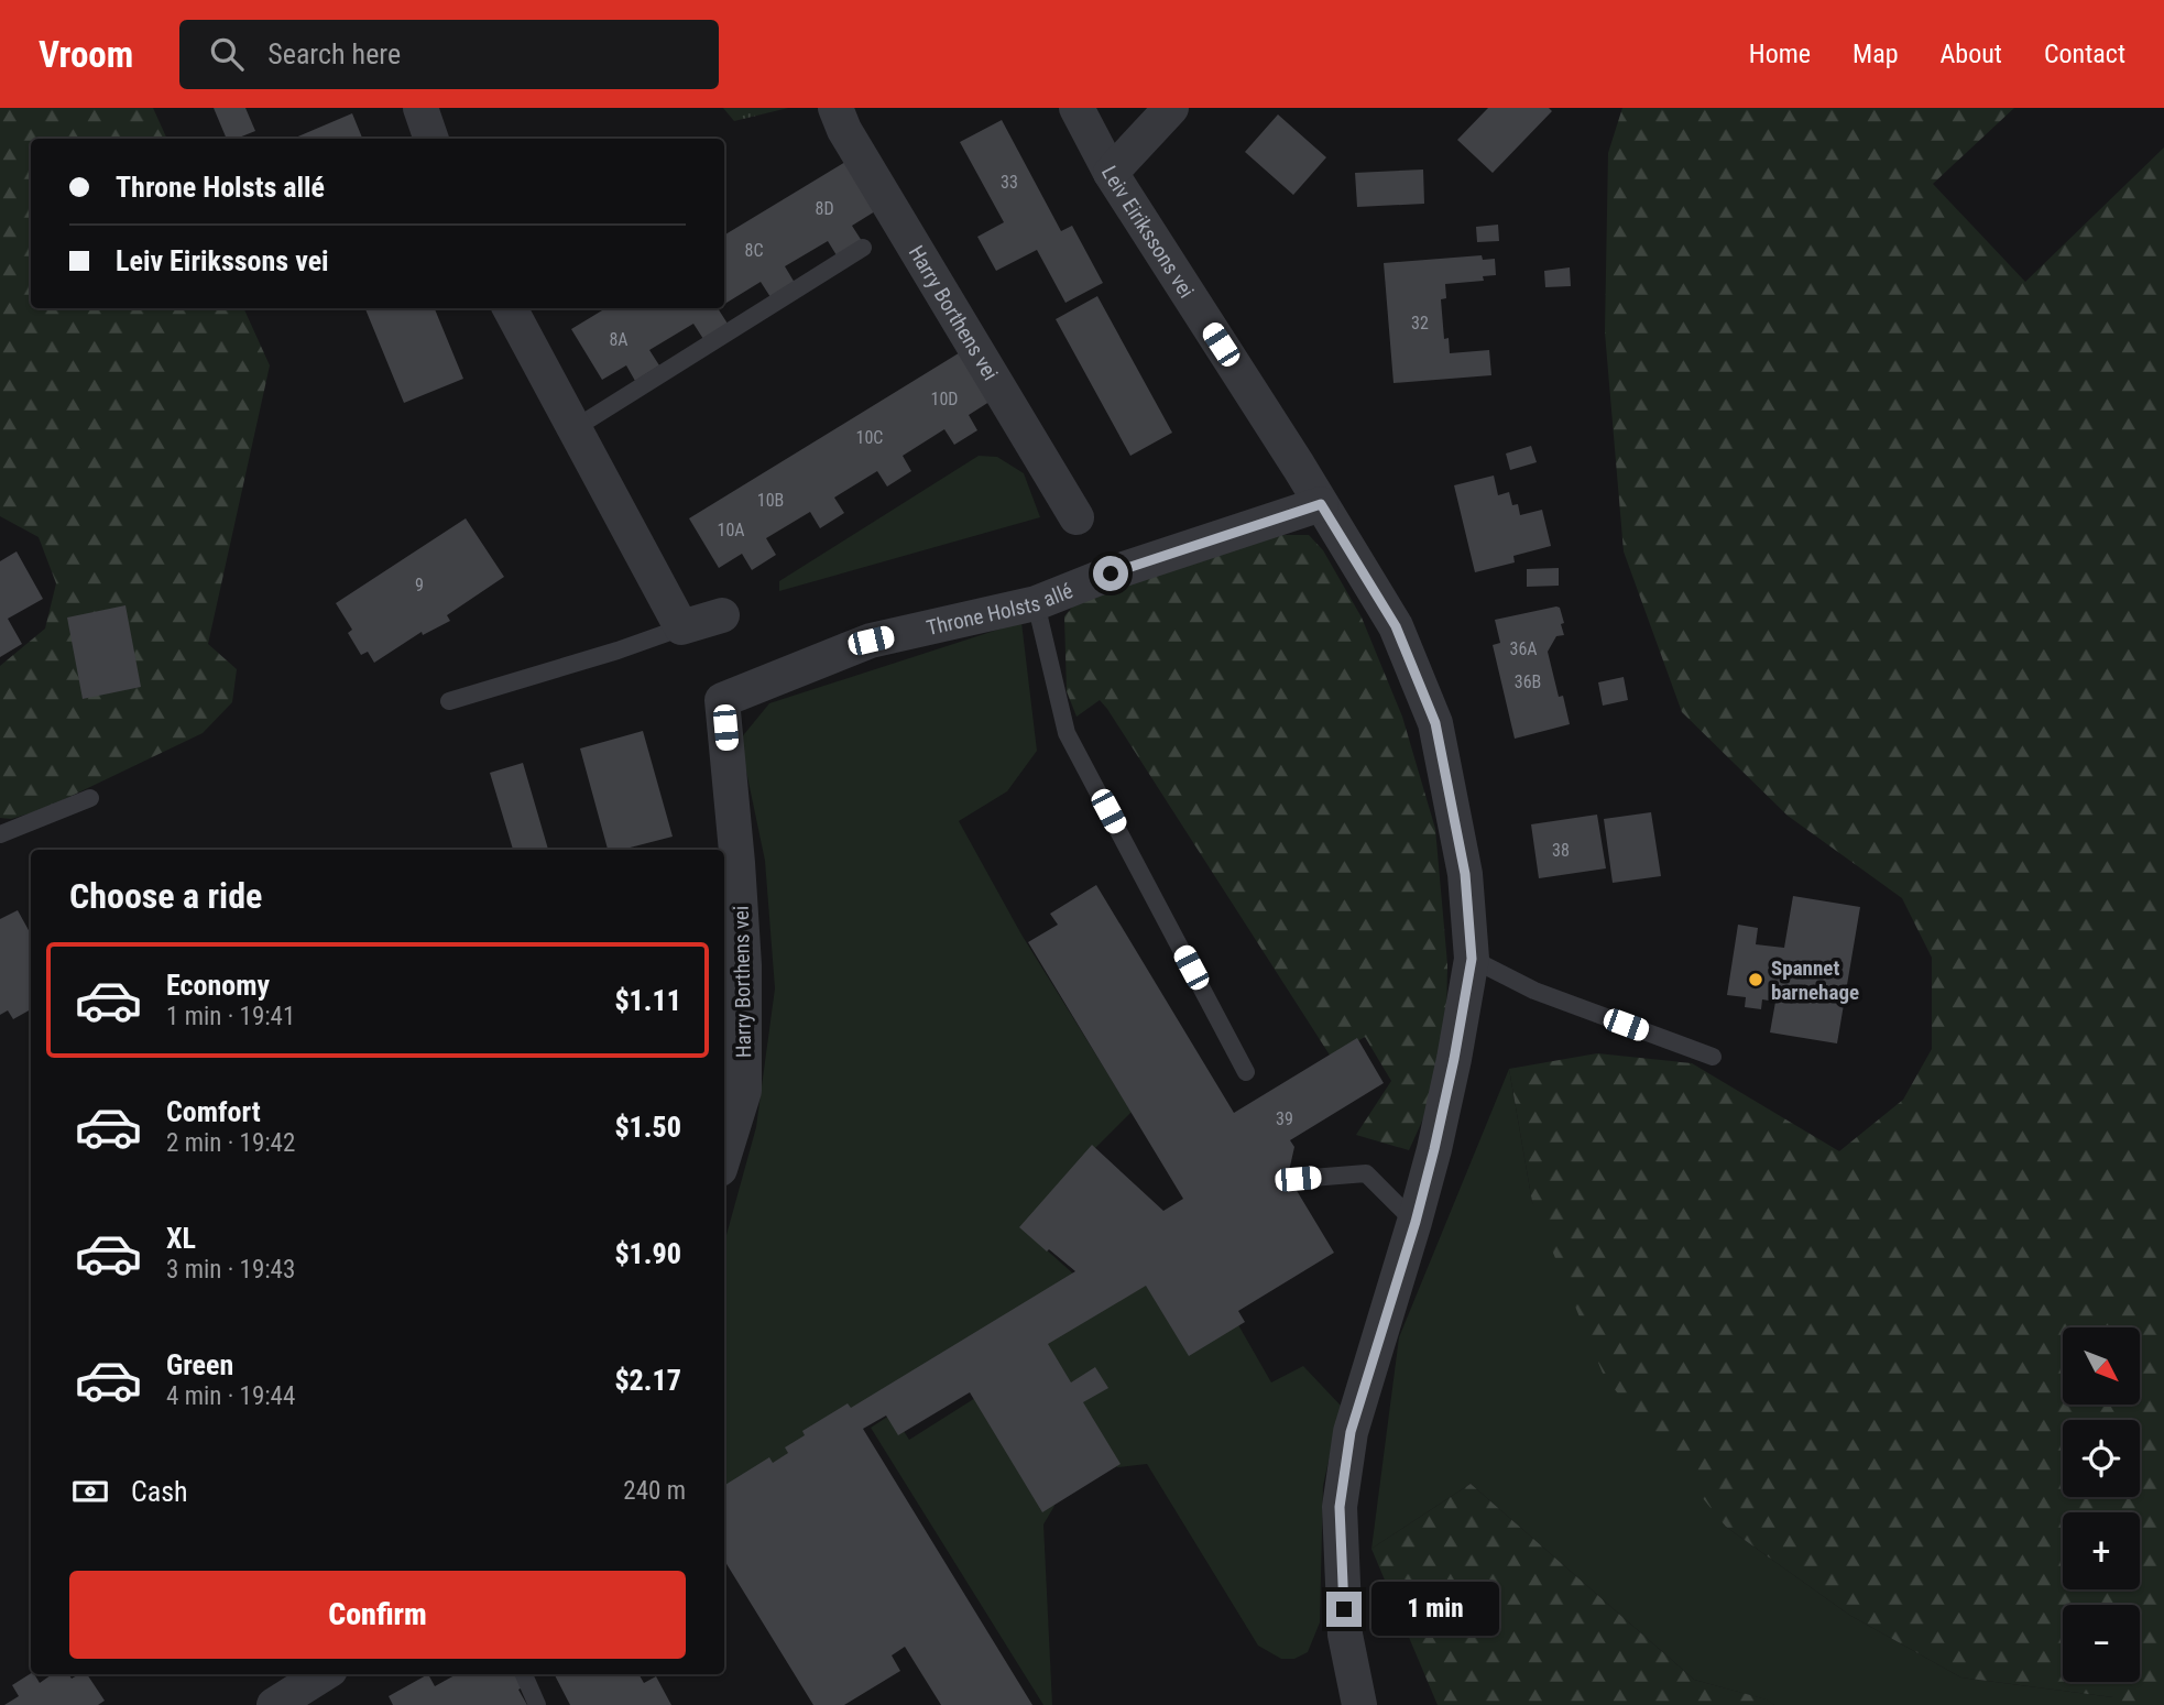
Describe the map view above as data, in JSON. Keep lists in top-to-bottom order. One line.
{"streets":{"street":["Leiv Eirikssons vei","Harry Borthens vei","Throne Holsts allé"]},"crossings":[["Leiv Eirikssons vei","Throne Holsts allé"],["Harry Borthens vei","Throne Holsts allé"]],"places":["Spannet barnehage"],"house_numbers":["33","8D","8C","32","8A","10D","10C","10B","10A","9","36A","36B","38","39"],"north":"bottom right","page":{"header":"Vroom","search":"Search here","nav":["Home","Map","About","Contact"],"banner":["Throne Holsts allé","Leiv Eirikssons vei"],"heading":"Choose a ride","list":[{"name":"Economy","note":"1 min · 19:41","value":"$1.11"},{"name":"Comfort","note":"2 min · 19:42","value":"$1.50"},{"name":"XL","note":"3 min · 19:43","value":"$1.90"},{"name":"Green","note":"4 min · 19:44","value":"$2.17"}],"map_buttons":["+","−"],"pay":["Cash","240 m"],"buttons":"Confirm","bubble":"1 min"}}
